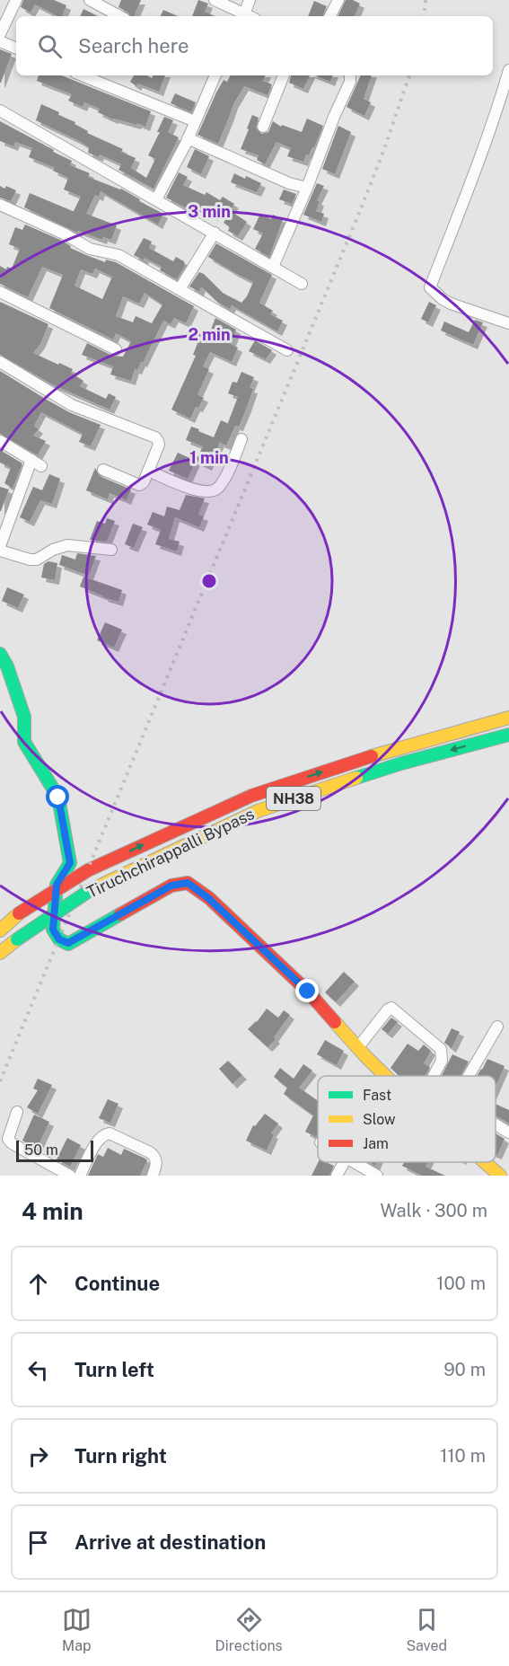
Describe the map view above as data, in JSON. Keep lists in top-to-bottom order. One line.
{"streets":{"main road":["NH38","Tiruchchirappalli Bypass"]},"legend":["Fast","Slow","Jam"],"scale_bar":"50 m","page":{"search":"Search here","scale":"50 m","heading":["4 min","Walk · 300 m"],"list":[["Continue","100 m"],["Turn left","90 m"],["Turn right","110 m"],"Arrive at destination"],"nav":["Map","Directions","Saved"]},"rings":["3 min","2 min","1 min"]}
